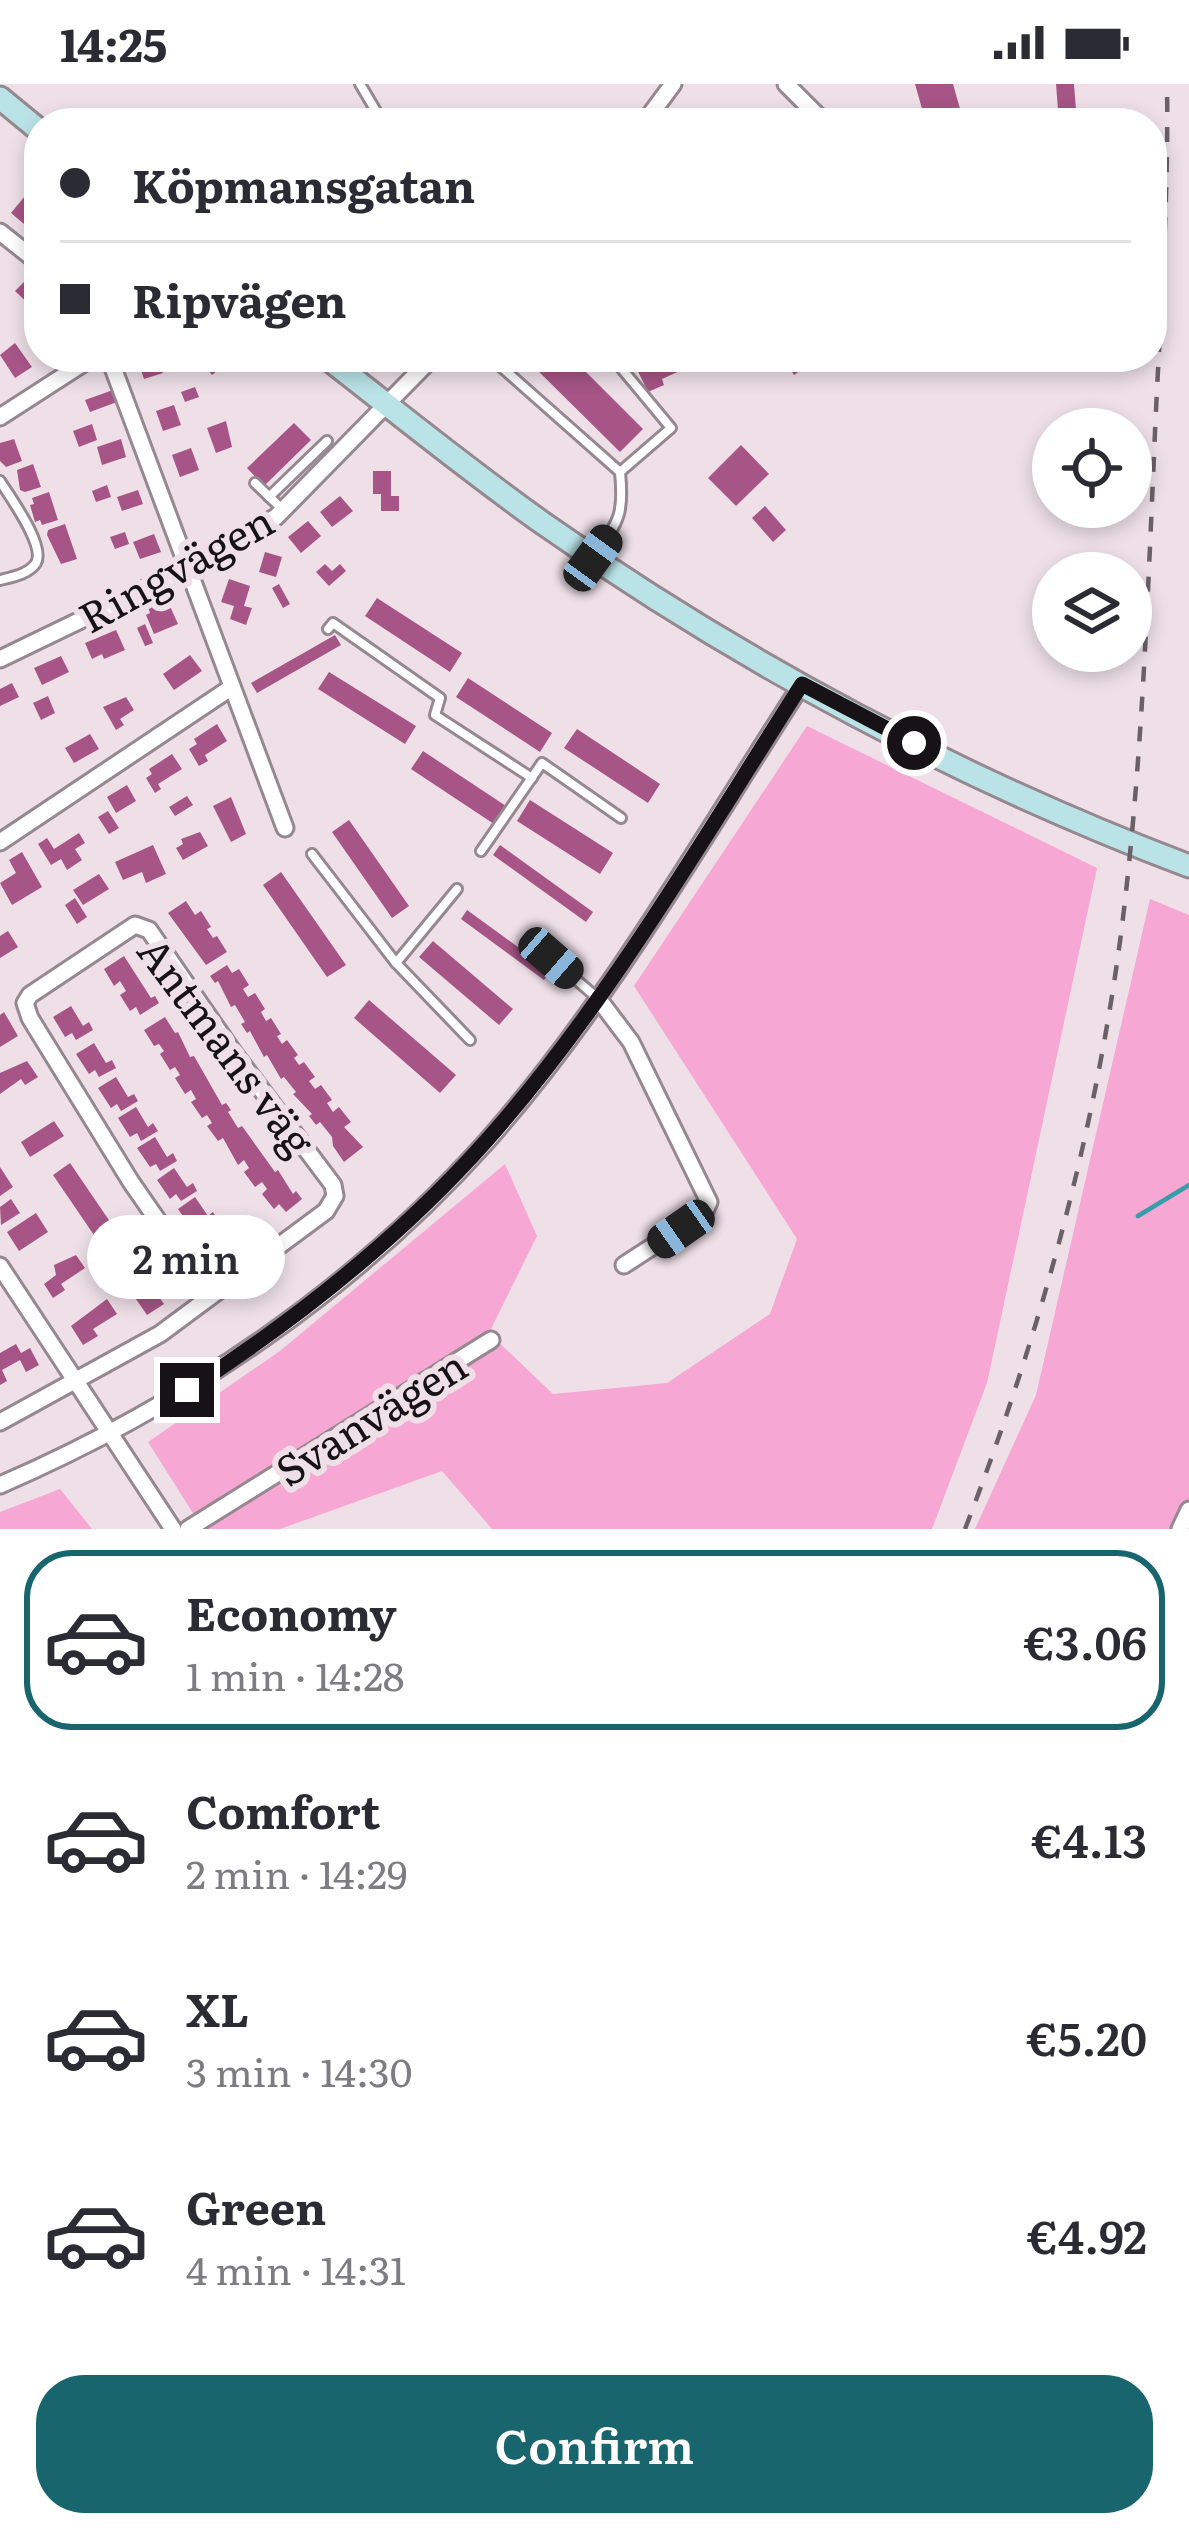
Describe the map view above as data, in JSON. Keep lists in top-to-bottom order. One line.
{"streets":{"street":["Ringvägen","Antmans väg","Svanvägen"]},"page":{"status":"14:25","banner":["Köpmansgatan","Ripvägen"],"bubble":"2 min","list":[{"name":"Economy","note":"1 min · 14:28","value":"€3.06"},{"name":"Comfort","note":"2 min · 14:29","value":"€4.13"},{"name":"XL","note":"3 min · 14:30","value":"€5.20"},{"name":"Green","note":"4 min · 14:31","value":"€4.92"}],"buttons":"Confirm"}}
